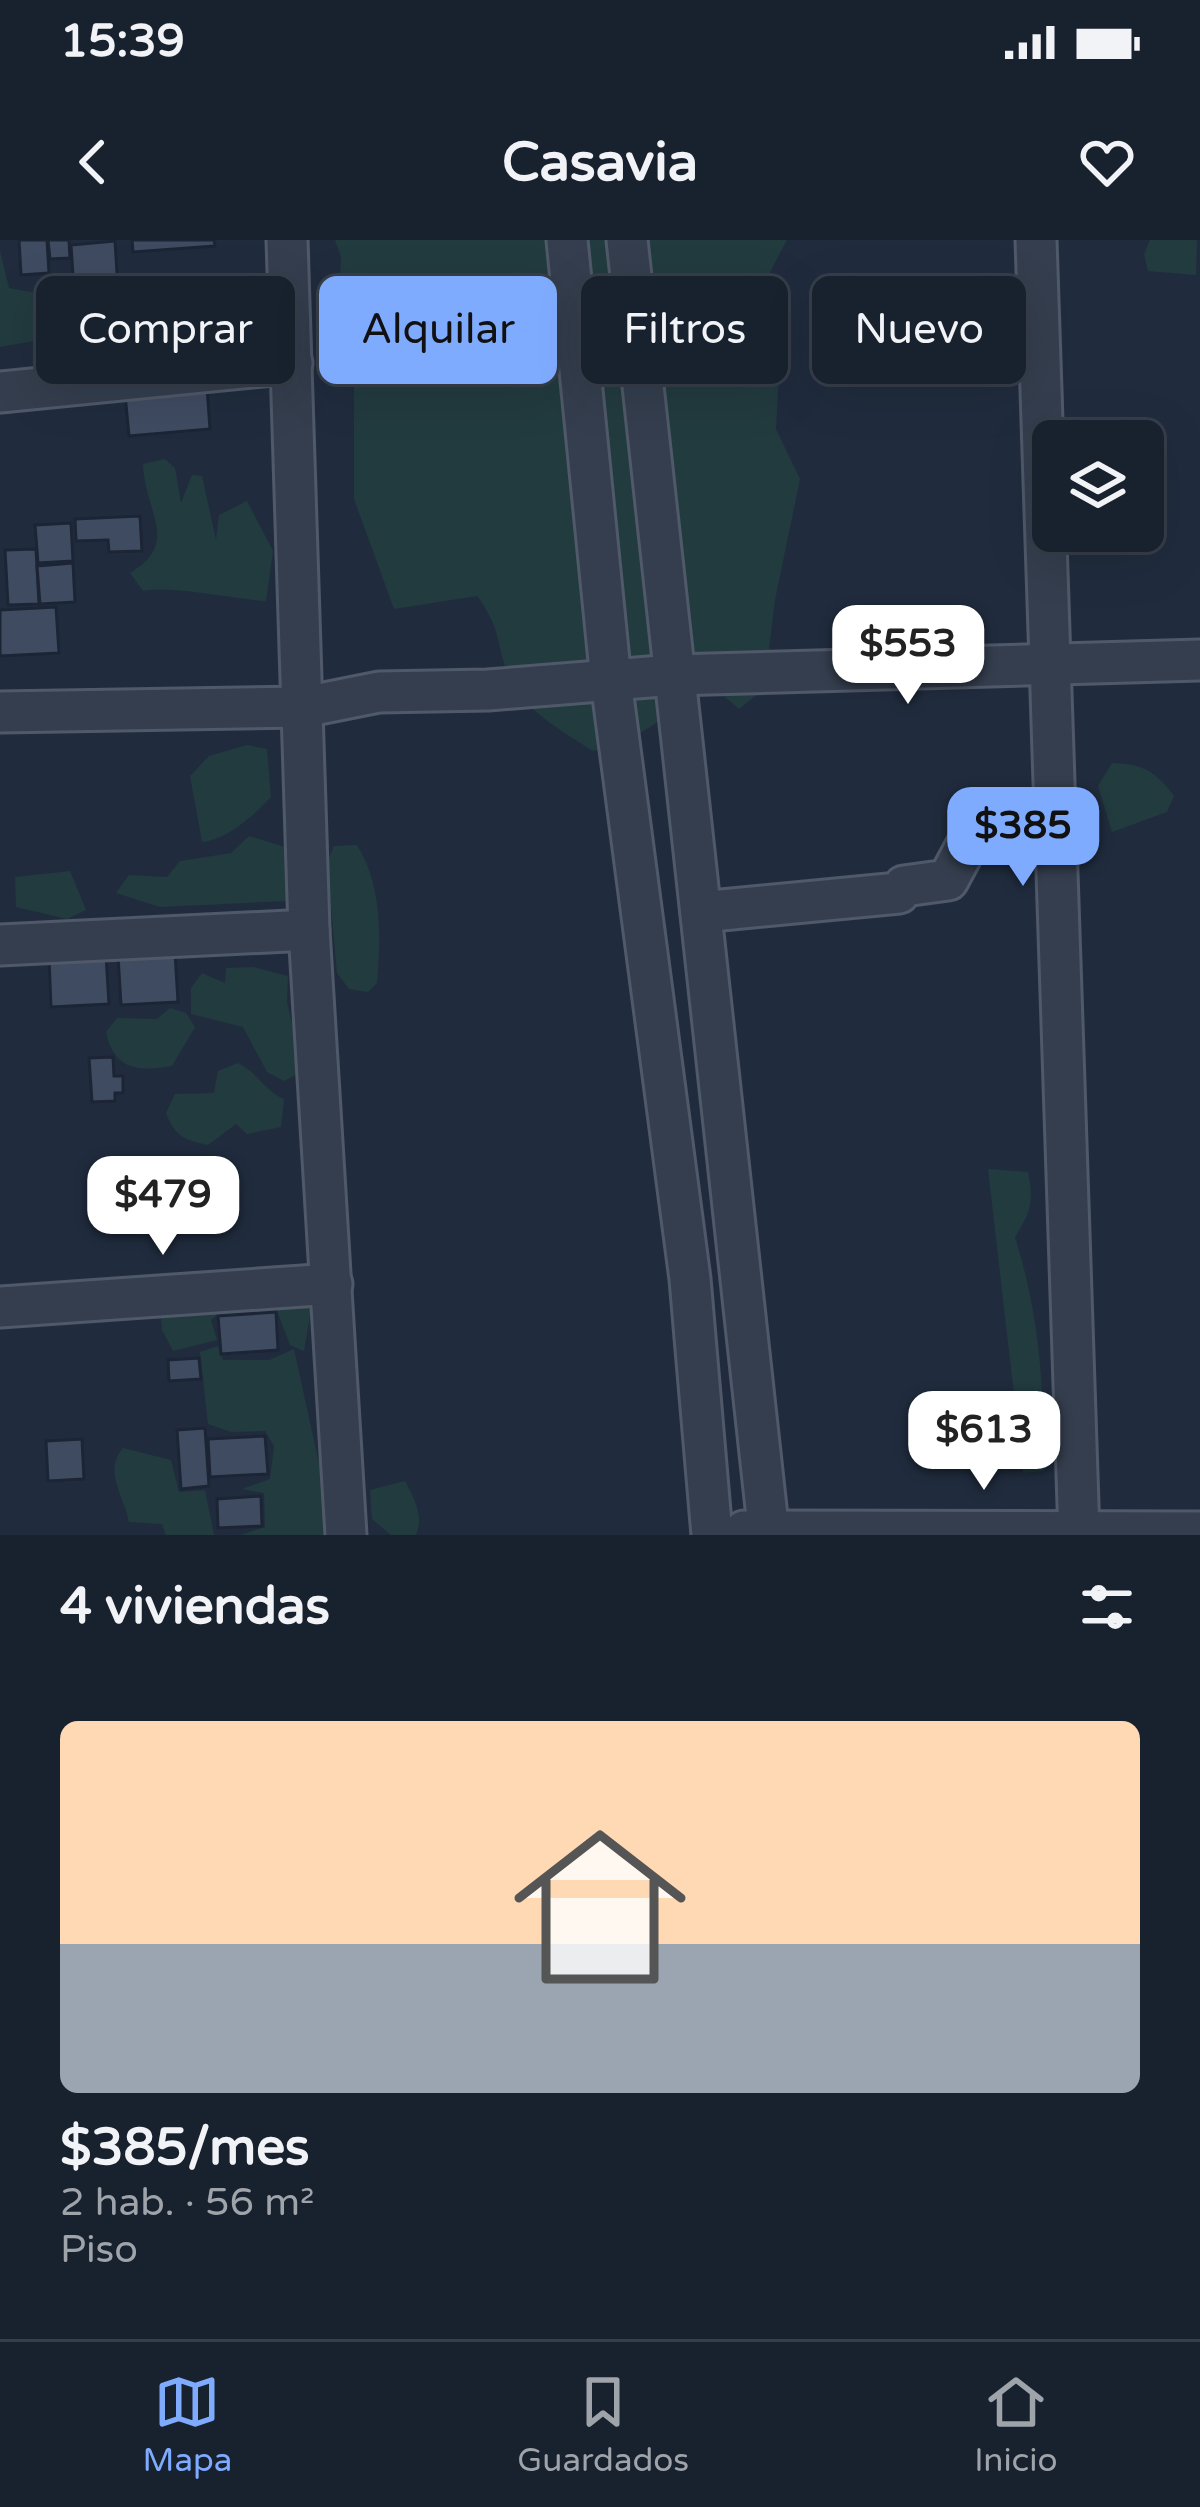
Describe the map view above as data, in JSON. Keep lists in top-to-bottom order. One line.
{"page":{"status":"15:39","header":"Casavia","chip":["Comprar","Alquilar","Filtros","Nuevo"],"price":["$553","$385","$479","$613"],"heading":"4 viviendas","list":[{"name":"$385/mes","note":"2 hab. · 56 m² · Piso"}],"tabs":["Mapa","Guardados","Inicio"]}}
